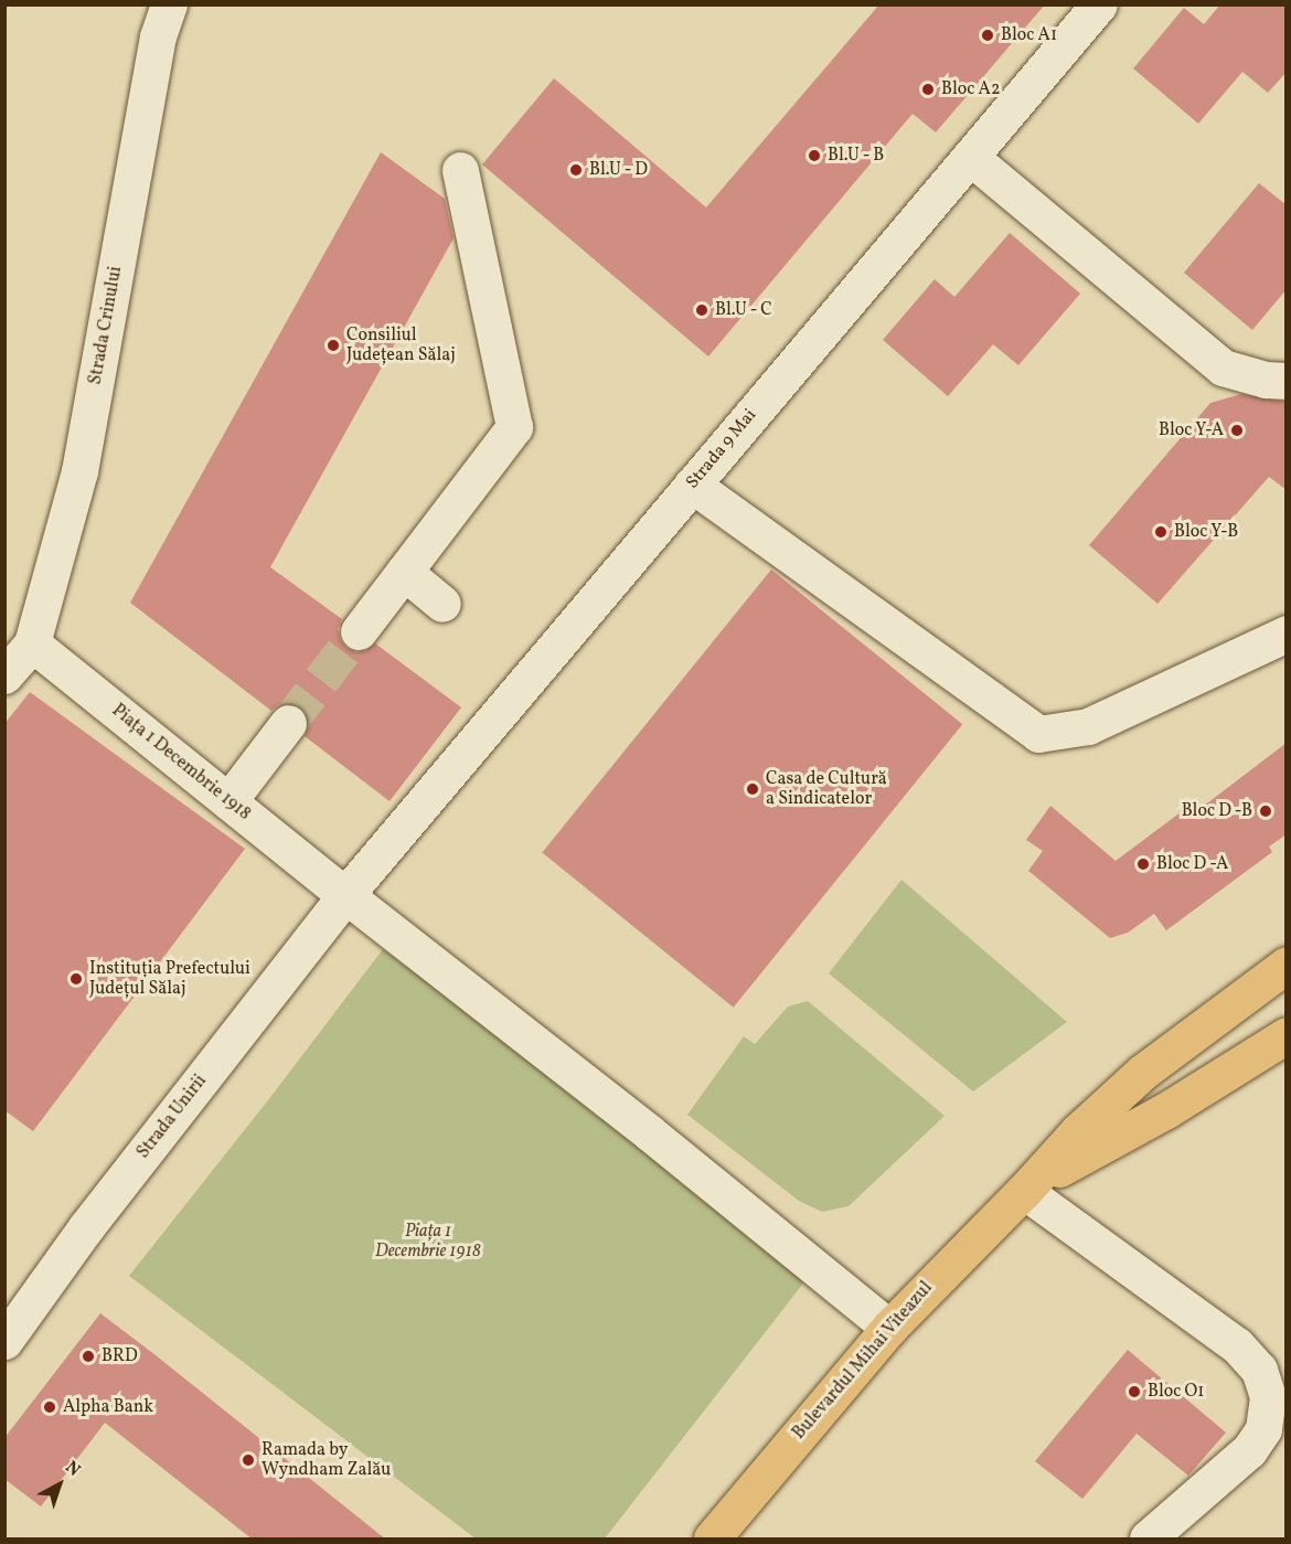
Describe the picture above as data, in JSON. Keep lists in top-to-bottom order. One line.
{"streets":{"main road":["Bulevardul Mihai Viteazul"],"street":["Strada Crinului","Strada 9 Mai","Piața 1 Decembrie 1918","Strada Unirii"]},"crossings":[["Strada Crinului","Piața 1 Decembrie 1918"],["Strada 9 Mai","Piața 1 Decembrie 1918"],["Strada 9 Mai","Strada Unirii"],["Piața 1 Decembrie 1918","Strada Unirii"],["Piața 1 Decembrie 1918","Bulevardul Mihai Viteazul"]],"parks":["Piața 1 Decembrie 1918"],"places":["Bloc A1","Bloc A2","Bl.U - B","Bl.U - D","Bl.U - C","Consiliul Județean Sălaj","Bloc Y-A","Bloc Y-B","Casa de Cultură a Sindicatelor","Bloc D -B","Bloc D -A","Instituția Prefectului Județul Sălaj","BRD","Bloc O1","Alpha Bank","Ramada by Wyndham Zalău"],"north":"top right"}
